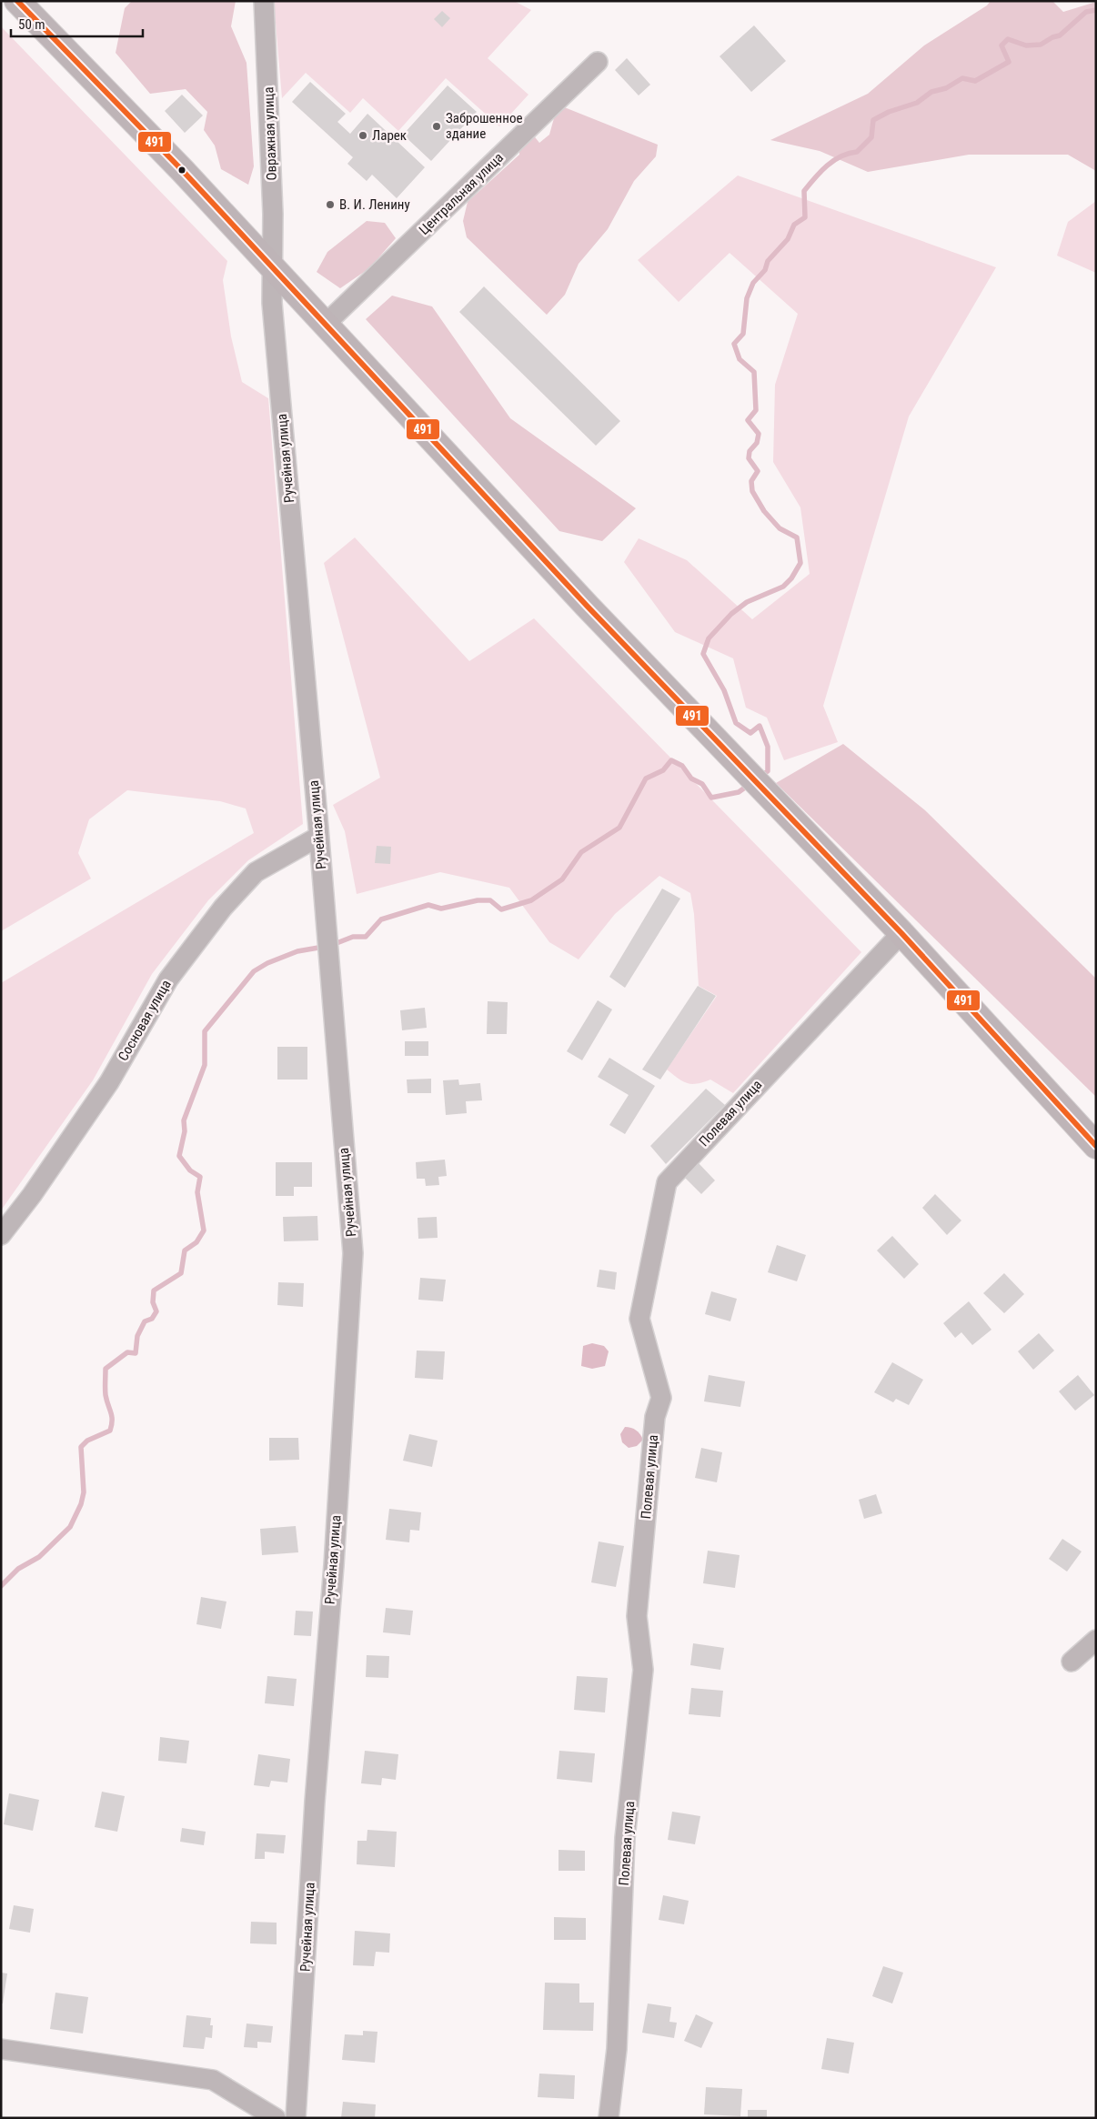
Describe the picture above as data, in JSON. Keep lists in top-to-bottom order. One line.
{"streets":{"street":["Овражная улица","Центральная улица","Ручейная улица","Сосновая улица","Полевая улица"]},"crossings":[["Овражная улица","Ручейная улица"],["Ручейная улица","Сосновая улица"]],"places":["Заброшенное здание","Ларек","В. И. Ленину"],"lines":["transit line 491"],"scale_bar":"50 m"}
